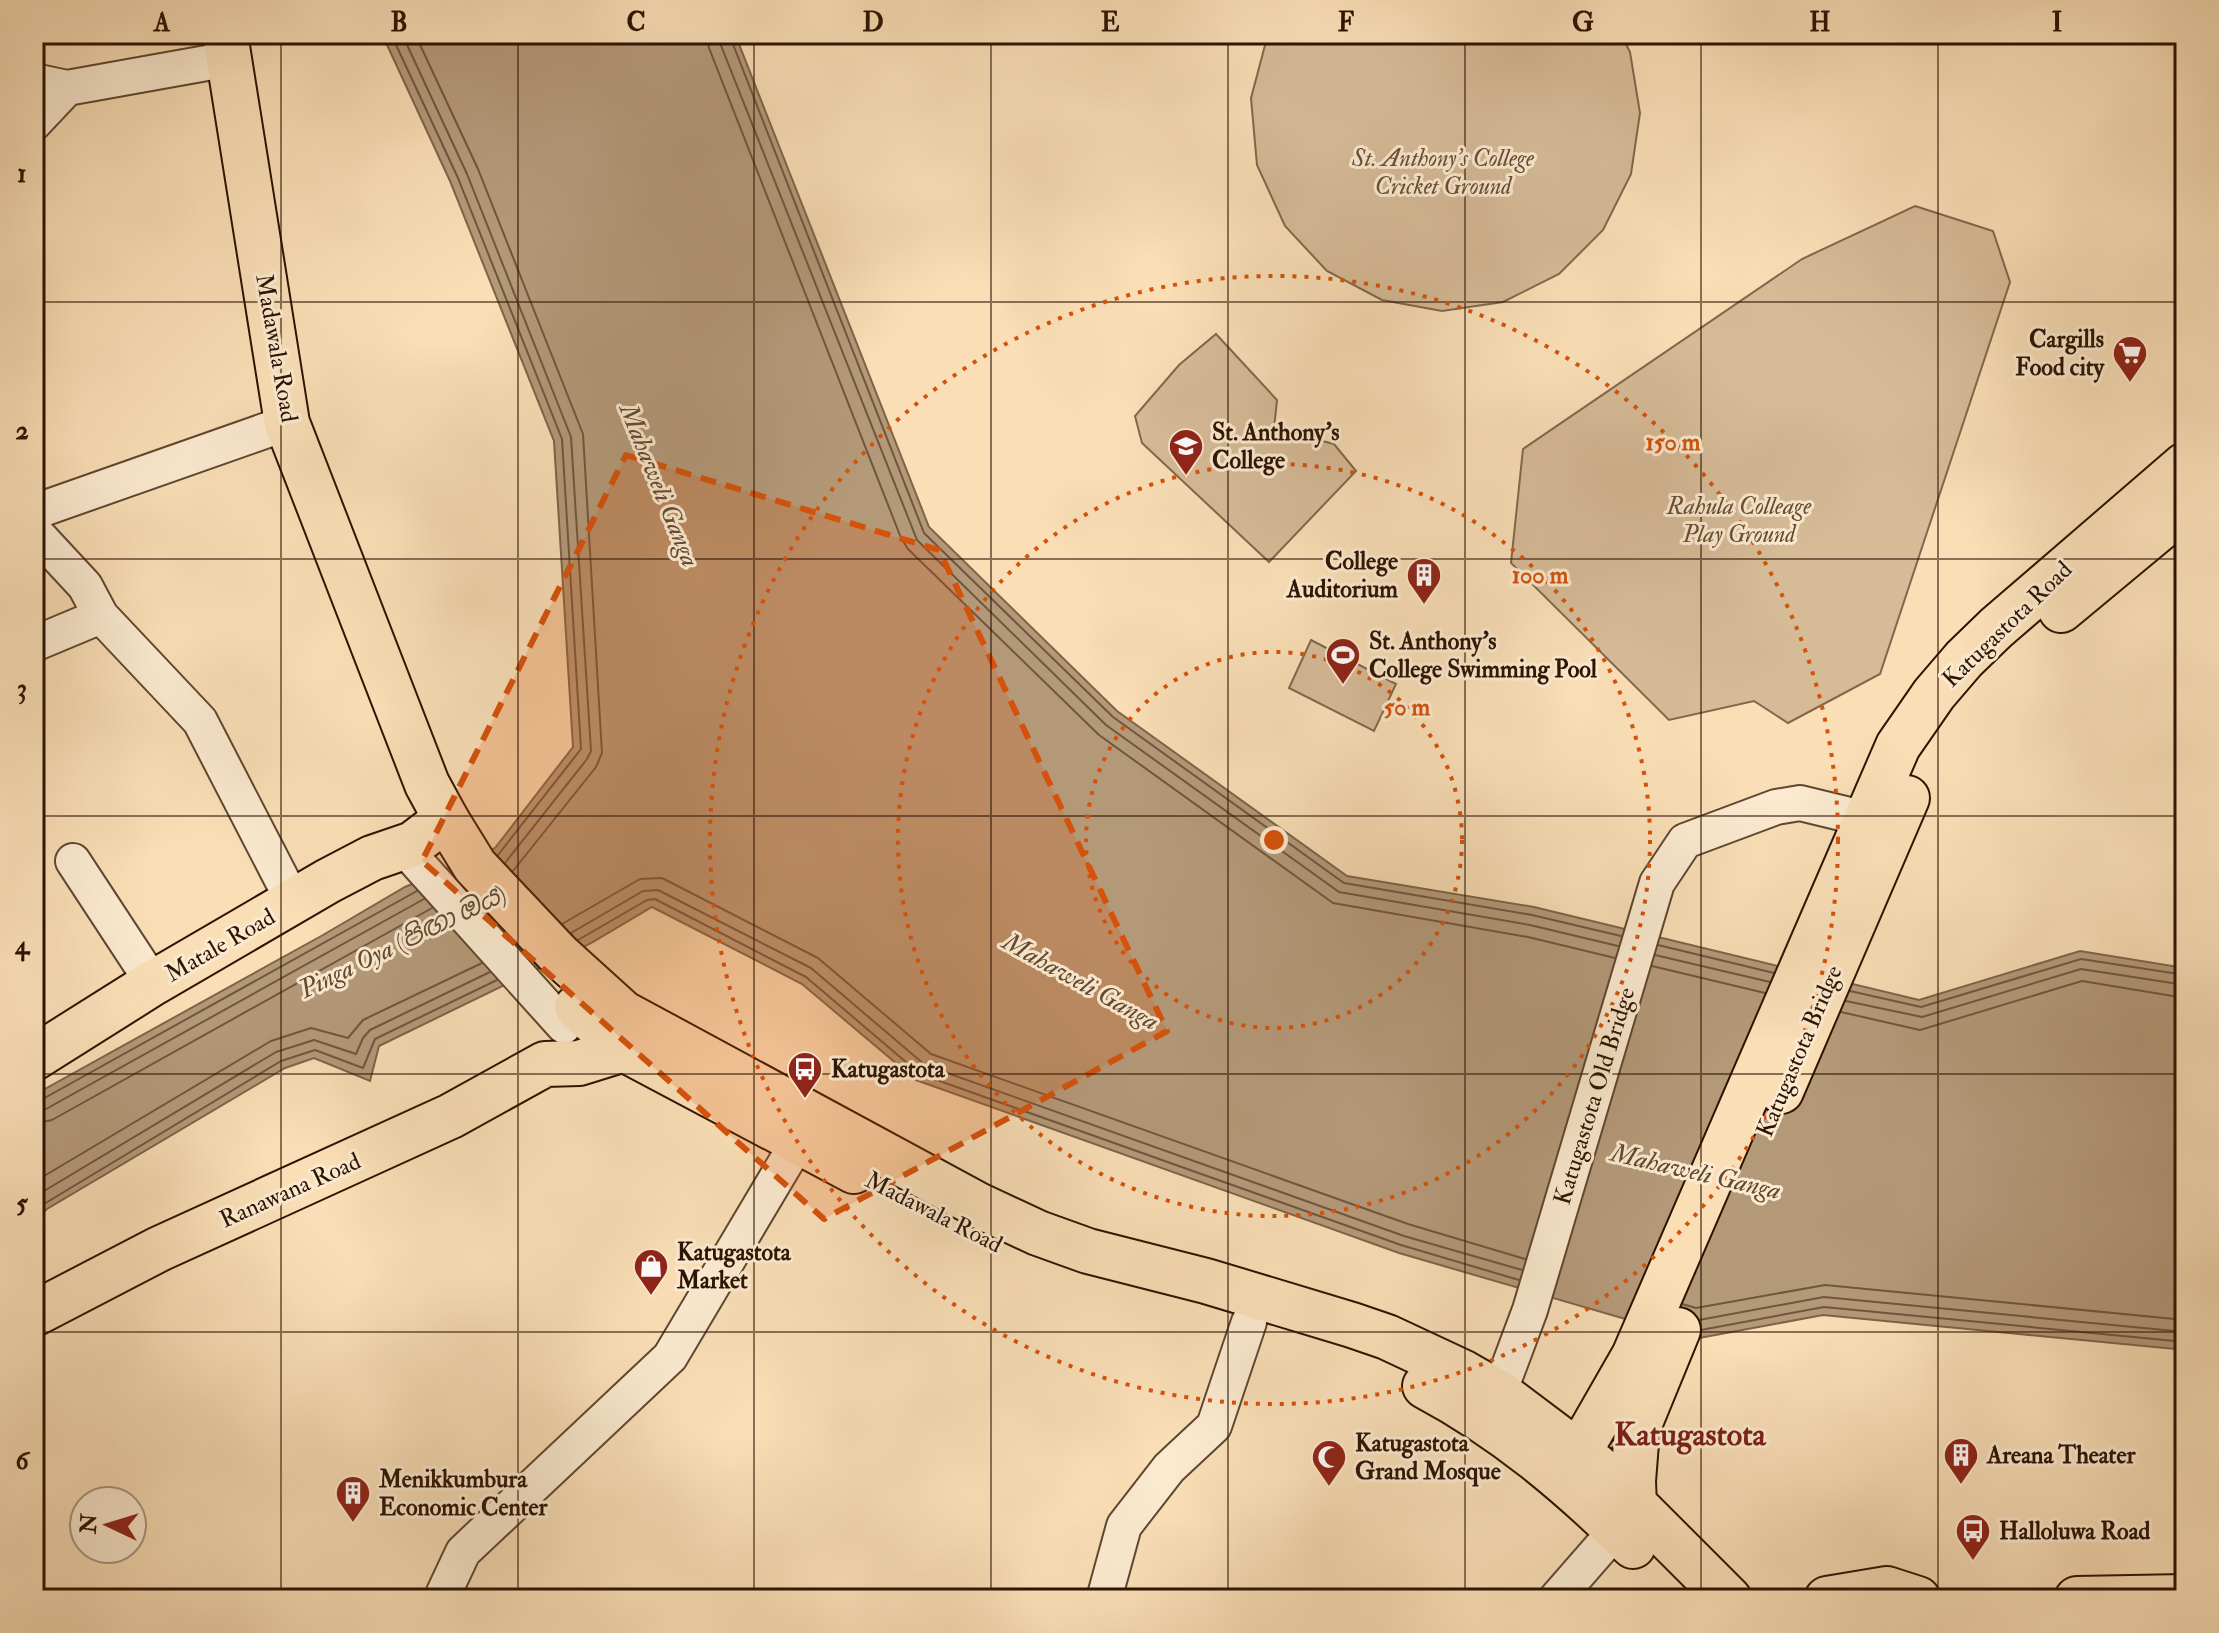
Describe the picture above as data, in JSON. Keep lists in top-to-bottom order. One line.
{"streets":{"main road":["Madawala Road","Katugastota Road","Matale Road","Katugastota Bridge","Ranawana Road"],"street":["Katugastota Old Bridge"]},"crossings":[["Madawala Road","Matale Road"],["Madawala Road","Katugastota Old Bridge"],["Katugastota Road","Katugastota Bridge"],["Katugastota Road","Katugastota Old Bridge"]],"districts":["Katugastota"],"water":["Mahaweli Ganga","Pinga Oya (පිඟා ඔය)"],"parks":["St. Anthony's College Cricket Ground","Rahula Colleage Play Ground"],"places":{"supermarket":["Cargills Food city"],"school or university":["St. Anthony's College"],"building":["College Auditorium","Areana Theater","Menikkumbura Economic Center"],"sports":["St. Anthony's College Swimming Pool"],"bus stop":["Katugastota","Halloluwa Road"],"shop":["Katugastota Market"],"mosque":["Katugastota Grand Mosque"]},"north":"left","grid":{"columns":["A","B","C","D","E","F","G","H","I"],"rows":["1","2","3","4","5","6"]},"rings":["150 m","100 m","50 m"]}
